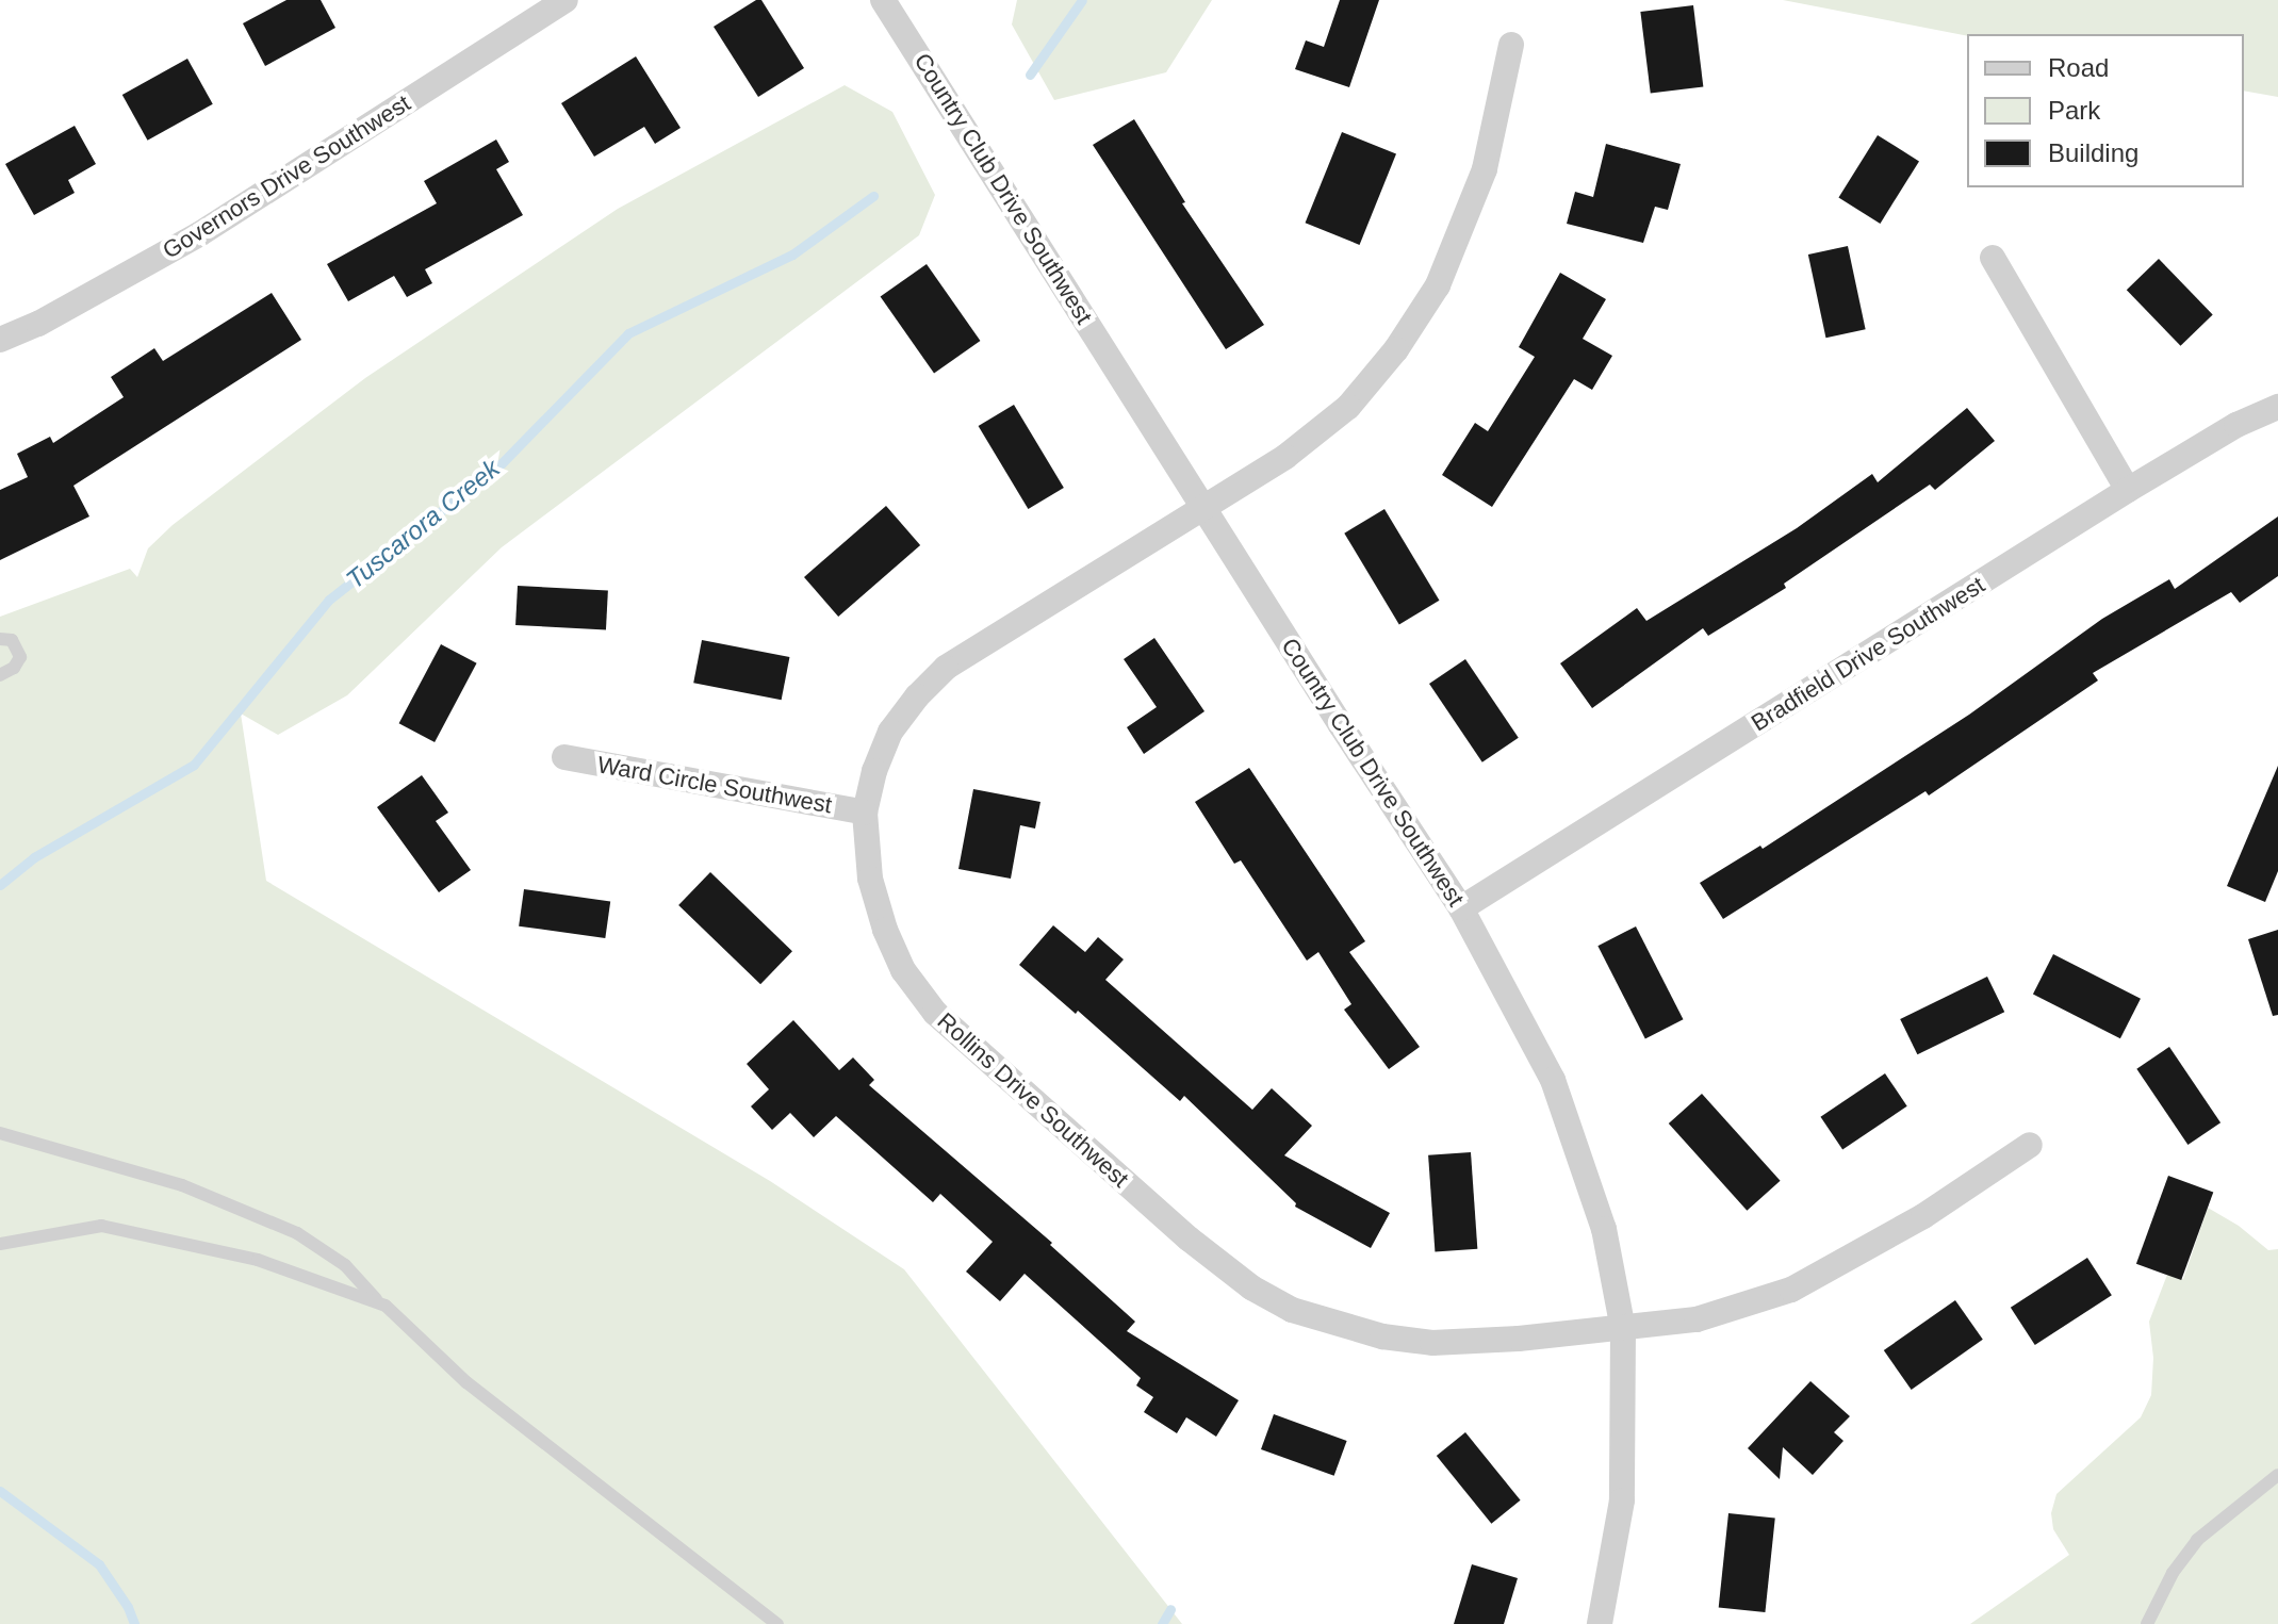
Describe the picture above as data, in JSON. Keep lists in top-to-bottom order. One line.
{"streets":{"street":["Governors Drive Southwest","Country Club Drive Southwest","Bradfield Drive Southwest","Ward Circle Southwest","Rollins Drive Southwest"]},"crossings":[["Country Club Drive Southwest","Bradfield Drive Southwest"],["Country Club Drive Southwest","Rollins Drive Southwest"],["Ward Circle Southwest","Rollins Drive Southwest"]],"water":["Tuscarora Creek"],"legend":["Road","Park","Building"]}
